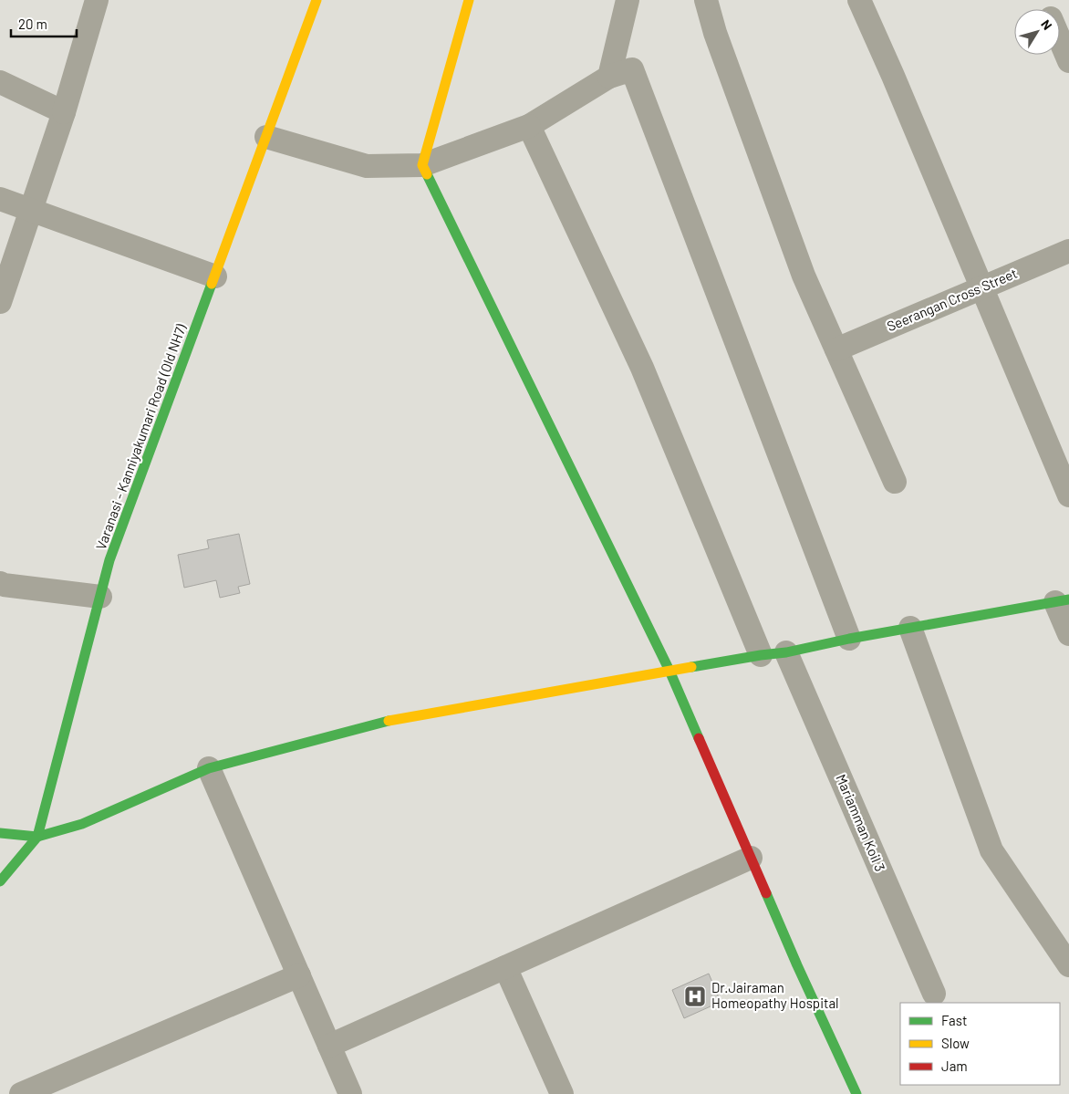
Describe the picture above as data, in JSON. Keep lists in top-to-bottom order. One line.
{"streets":{"main road":["Varanasi - Kanniyakumari Road (Old NH7)"],"street":["Seerangan Cross Street","Mariamman Koil 3"]},"places":{"hospital":["Dr.Jairaman Homeopathy Hospital"]},"legend":["Fast","Slow","Jam"],"scale_bar":"20 m","north":"top right"}
